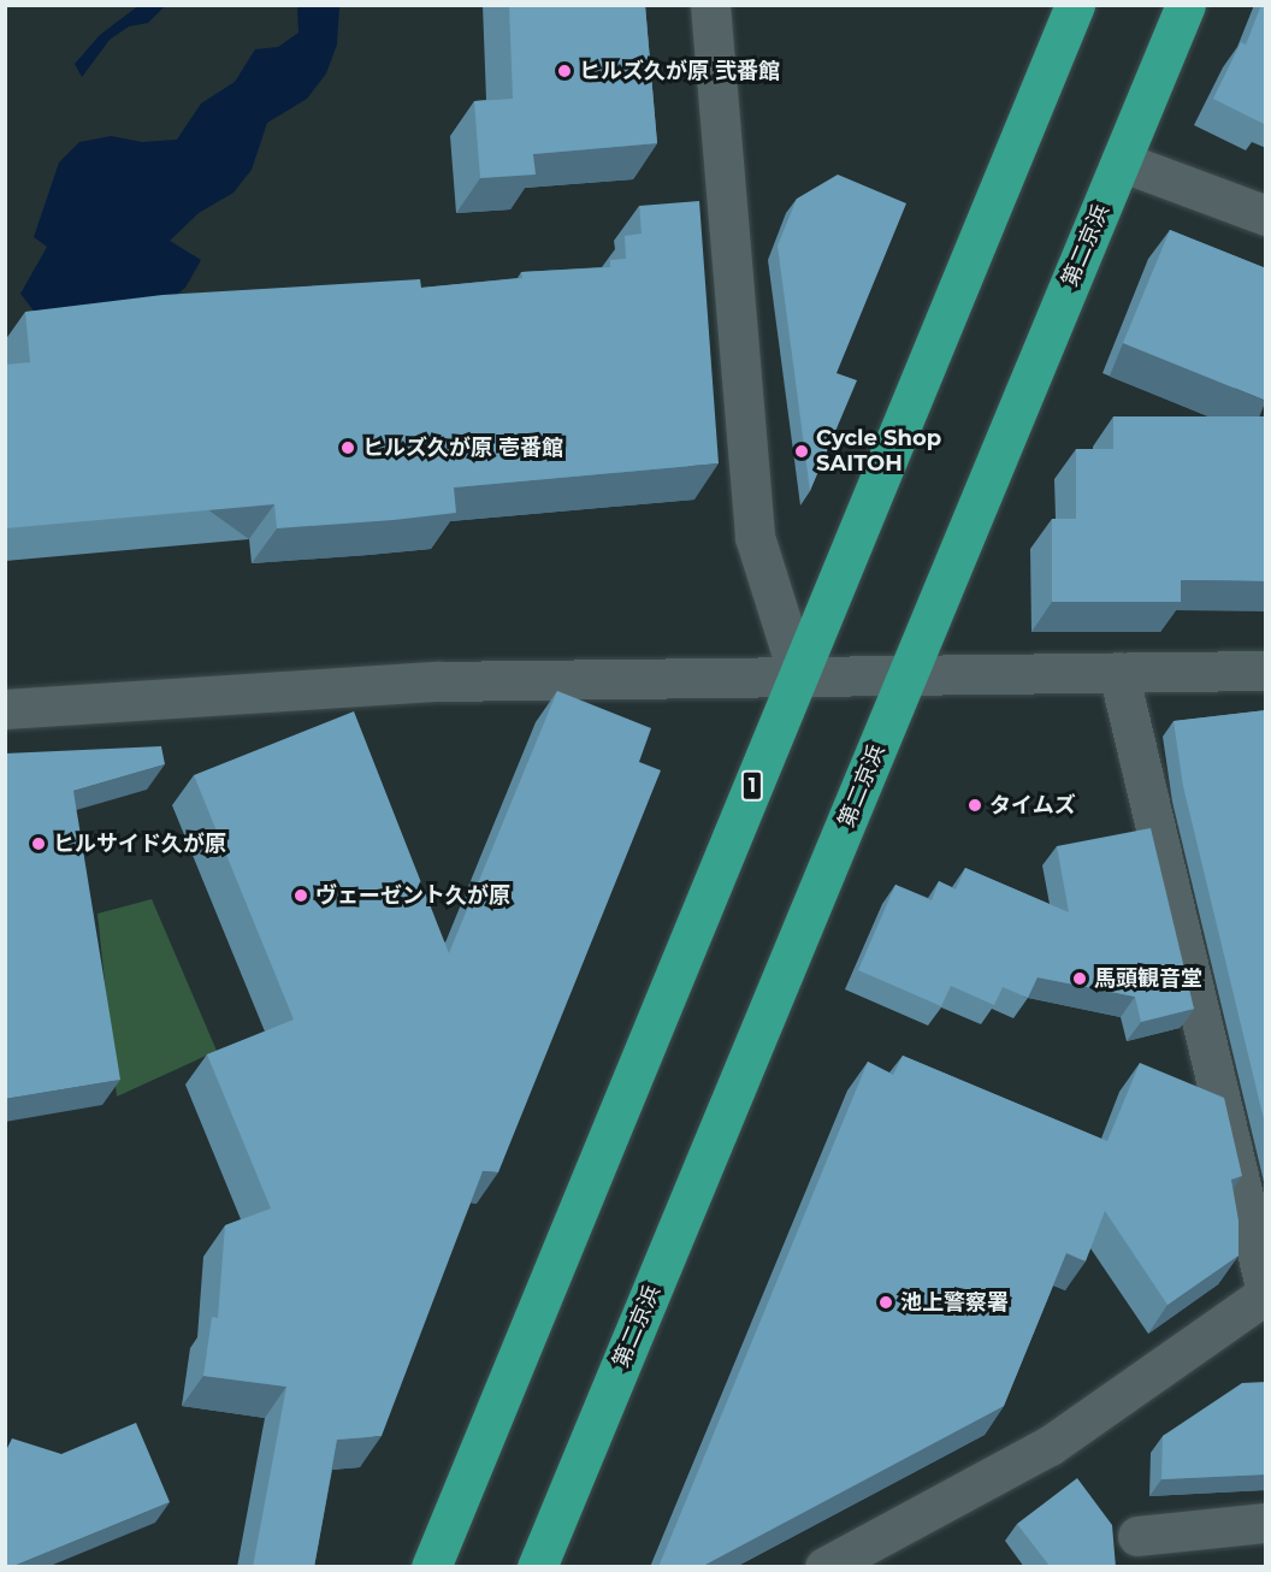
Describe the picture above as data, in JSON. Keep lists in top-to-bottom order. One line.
{"streets":{"highway":["第二京浜","1"]},"places":["ヒルズ久が原 弐番館","ヒルズ久が原 壱番館","Cycle Shop SAITOH","タイムズ","ヒルサイド久が原","ヴェーゼント久が原","馬頭観音堂","池上警察署"]}
